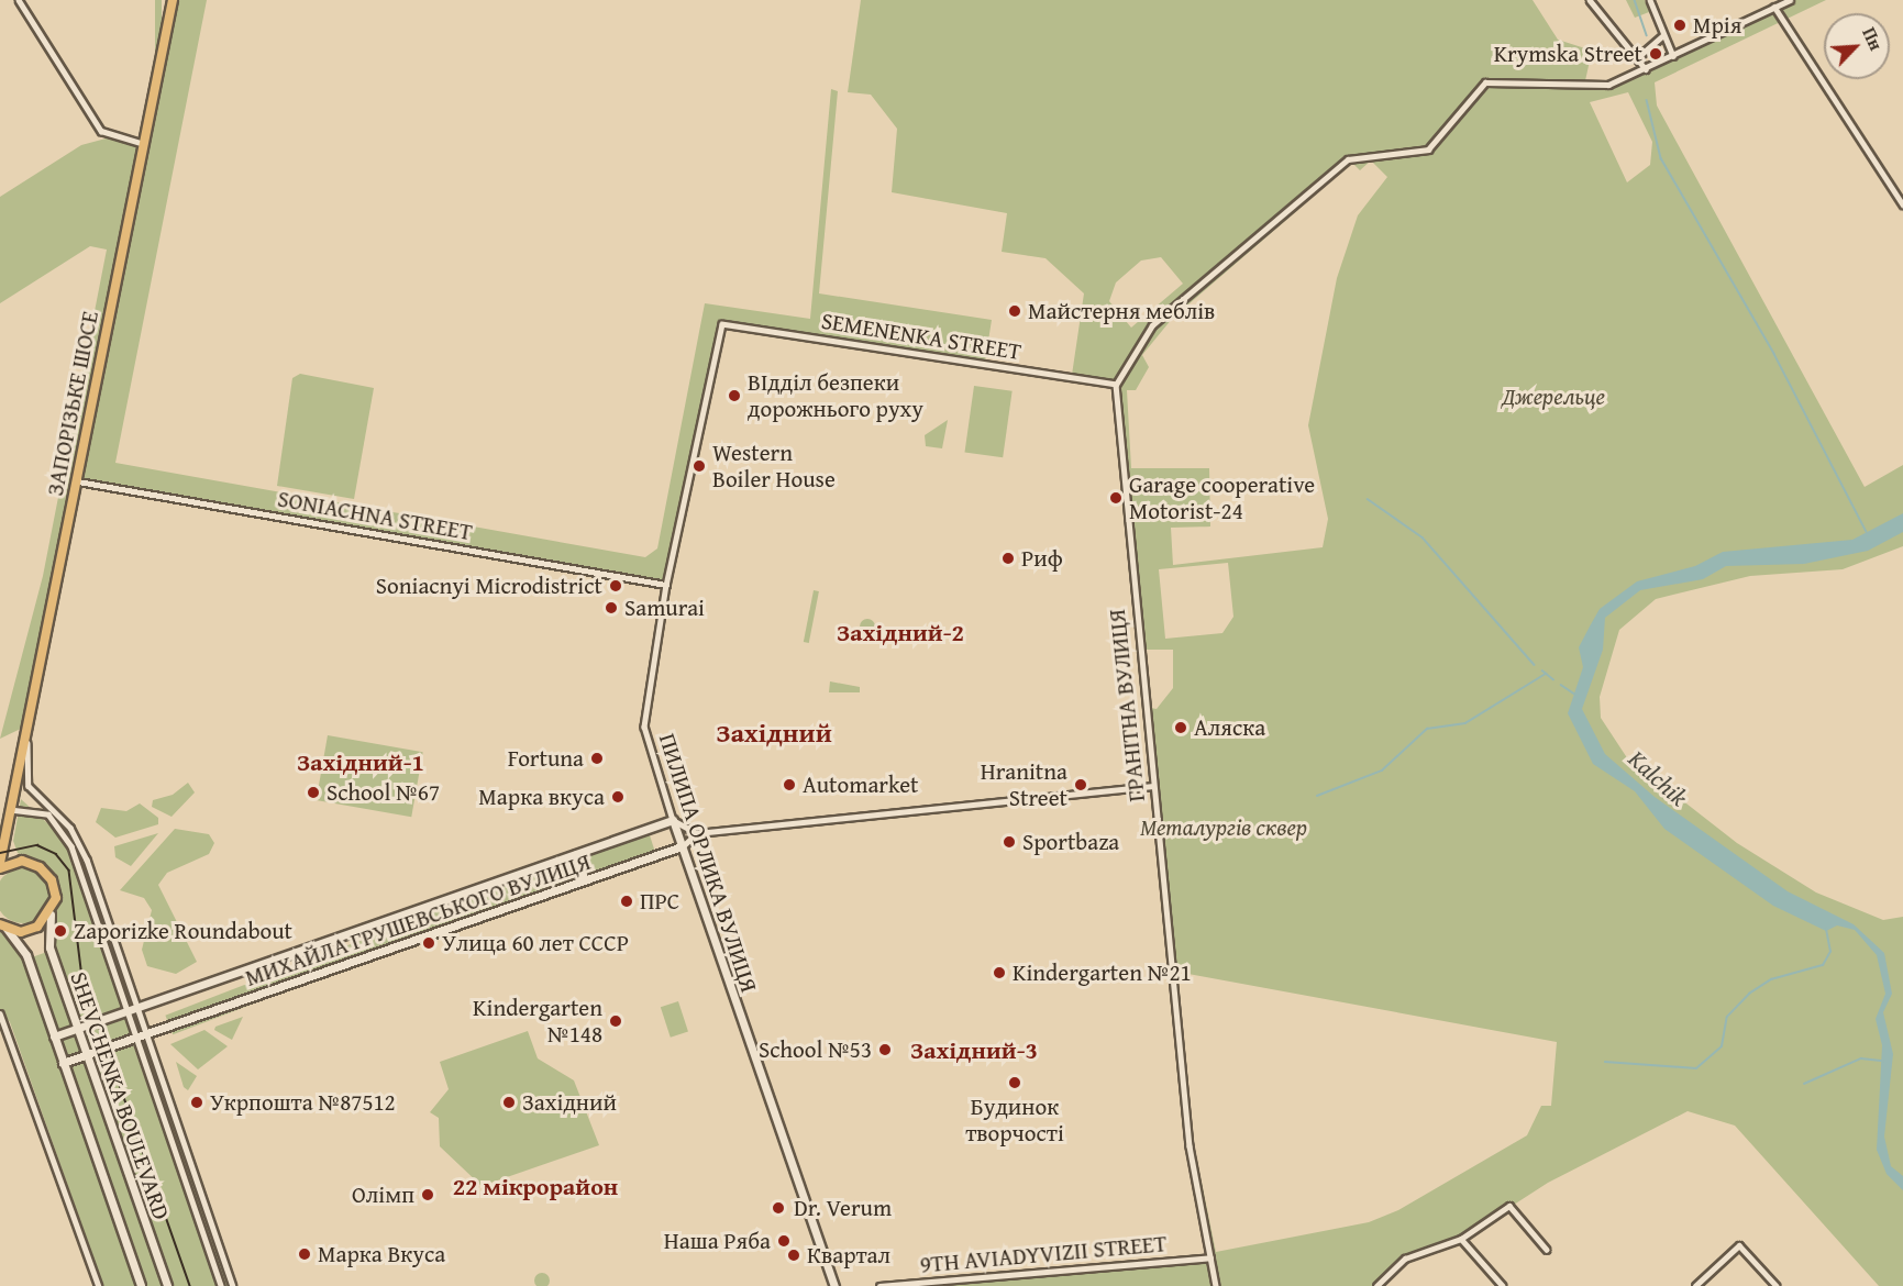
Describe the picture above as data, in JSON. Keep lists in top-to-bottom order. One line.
{"streets":{"main road":["ЗАПОРІЗЬКЕ ШОСЕ"],"street":["SEMENENKA STREET","SONIACHNA STREET","ГРАНІТНА ВУЛИЦЯ","ПИЛИПА ОРЛИКА ВУЛИЦЯ","МИХАЙЛА ГРУШЕВСЬКОГО ВУЛИЦЯ","SHEVCHENKA BOULEVARD","9TH AVIADYVIZII STREET"]},"crossings":[["SEMENENKA STREET","ГРАНІТНА ВУЛИЦЯ"],["SEMENENKA STREET","ПИЛИПА ОРЛИКА ВУЛИЦЯ"],["ЗАПОРІЗЬКЕ ШОСЕ","SONIACHNA STREET"],["ЗАПОРІЗЬКЕ ШОСЕ","SHEVCHENKA BOULEVARD"],["SONIACHNA STREET","ПИЛИПА ОРЛИКА ВУЛИЦЯ"],["ГРАНІТНА ВУЛИЦЯ","9TH AVIADYVIZII STREET"],["ПИЛИПА ОРЛИКА ВУЛИЦЯ","МИХАЙЛА ГРУШЕВСЬКОГО ВУЛИЦЯ"],["МИХАЙЛА ГРУШЕВСЬКОГО ВУЛИЦЯ","SHEVCHENKA BOULEVARD"]],"districts":["Західний-2","Західний","Західний-1","Західний-3","22 мікрорайон"],"water":["Kalchik"],"parks":["Джерельце","Металургів сквер"],"places":["Мрія","Krymska Street","Майстерня меблів","ВІдділ безпеки дорожнього руху","Western Boiler House","Garage cooperative Motorist-24","Риф","Soniacnyi Microdistrict","Samurai","Аляска","Fortuna","Automarket","Hranitna Street","School №67","Марка вкуса","Sportbaza","ПРС","Zaporizke Roundabout","Улица 60 лет СССР","Kindergarten №21","Kindergarten №148","School №53","Будинок творчості","Укрпошта №87512","Західний","Олімп","Dr. Verum","Наша Ряба","Марка Вкуса","Квартал"],"north":"top right"}
